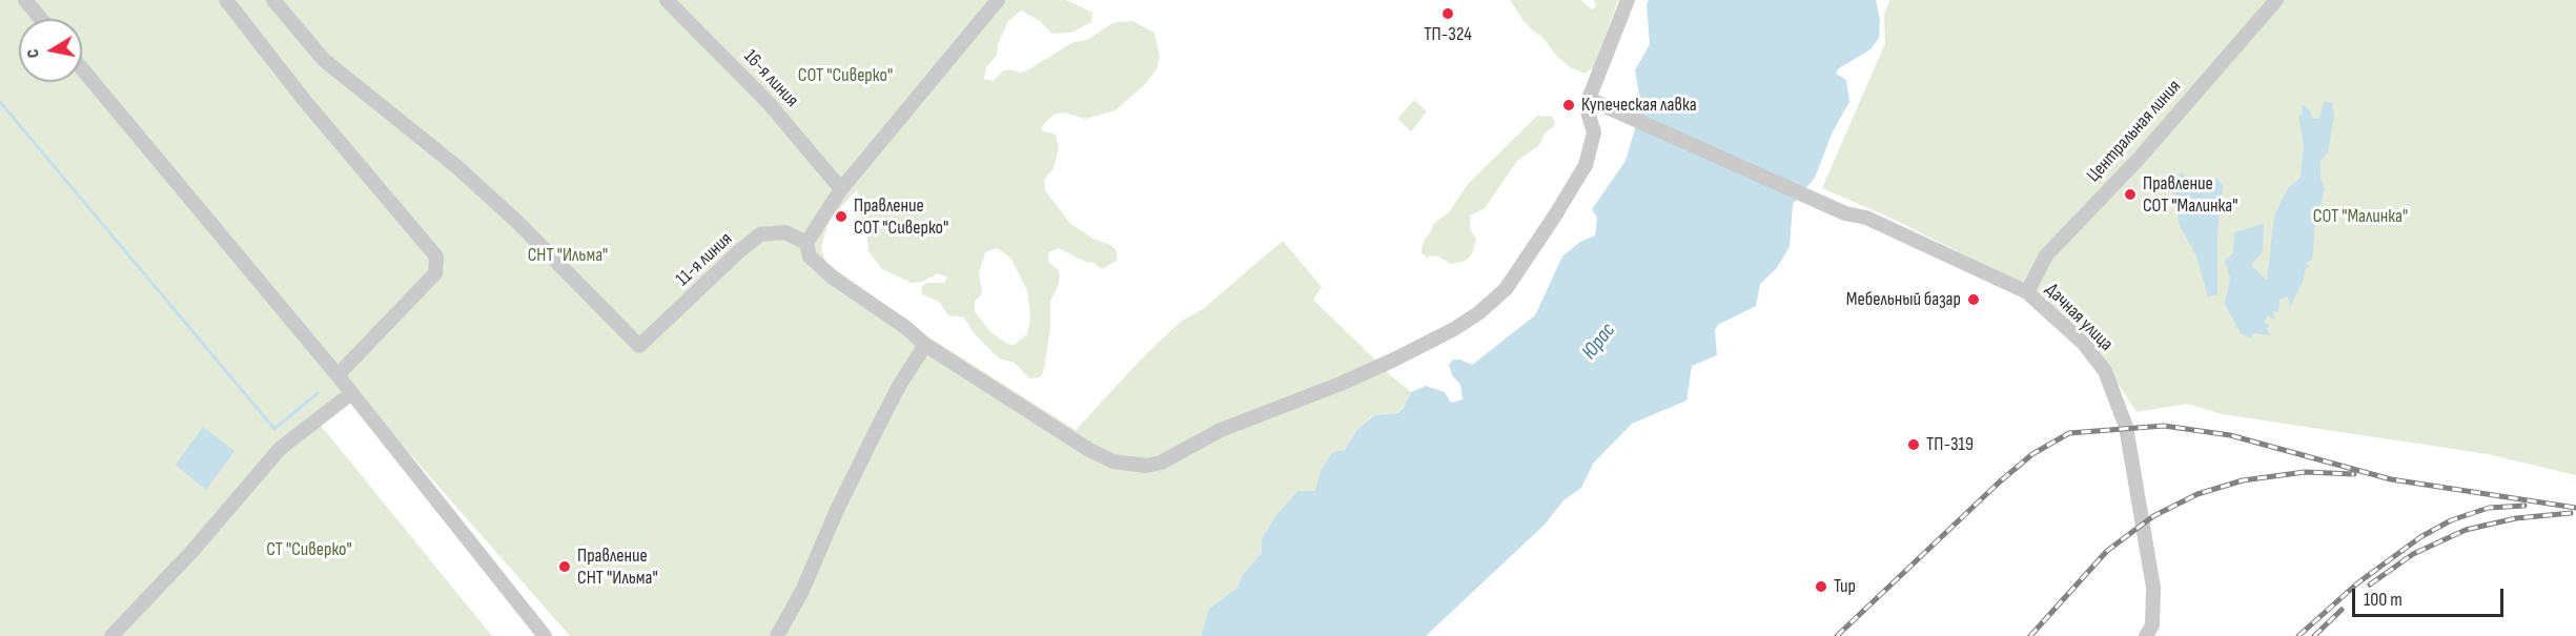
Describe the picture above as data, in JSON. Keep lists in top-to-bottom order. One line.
{"streets":{"street":["16-я линия","Центральная линия","11-я линия","Дачная улица"]},"crossings":[["Центральная линия","Дачная улица"]],"water":["Юрас"],"parks":["СОТ \"Сиверко\"","СОТ \"Малинка\"","СНТ \"Ильма\"","СТ \"Сиверко\""],"places":["ТП-324","Купеческая лавка","Правление СОТ \"Малинка\"","Правление СОТ \"Сиверко\"","Мебельный базар","ТП-319","Правление СНТ \"Ильма\"","Тир"],"scale_bar":"100 m","north":"left"}
